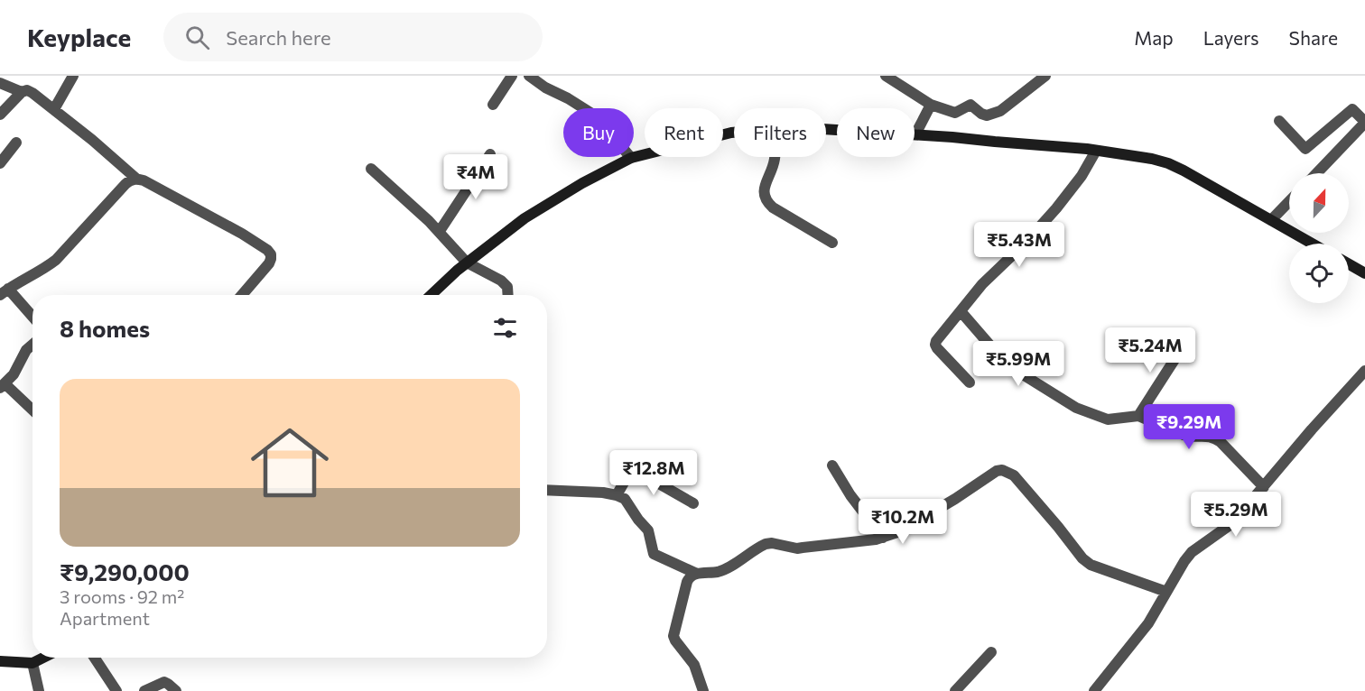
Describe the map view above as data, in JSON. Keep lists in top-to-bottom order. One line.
{"north":"top","page":{"header":"Keyplace","search":"Search here","nav":["Map","Layers","Share"],"chip":["Buy","Rent","Filters","New"],"price":["₹4M","₹5.43M","₹5.24M","₹5.99M","₹9.29M","₹12.8M","₹5.29M","₹10.2M"],"heading":"8 homes","list":[{"name":"₹9,290,000","note":"3 rooms · 92 m² · Apartment"}]}}
